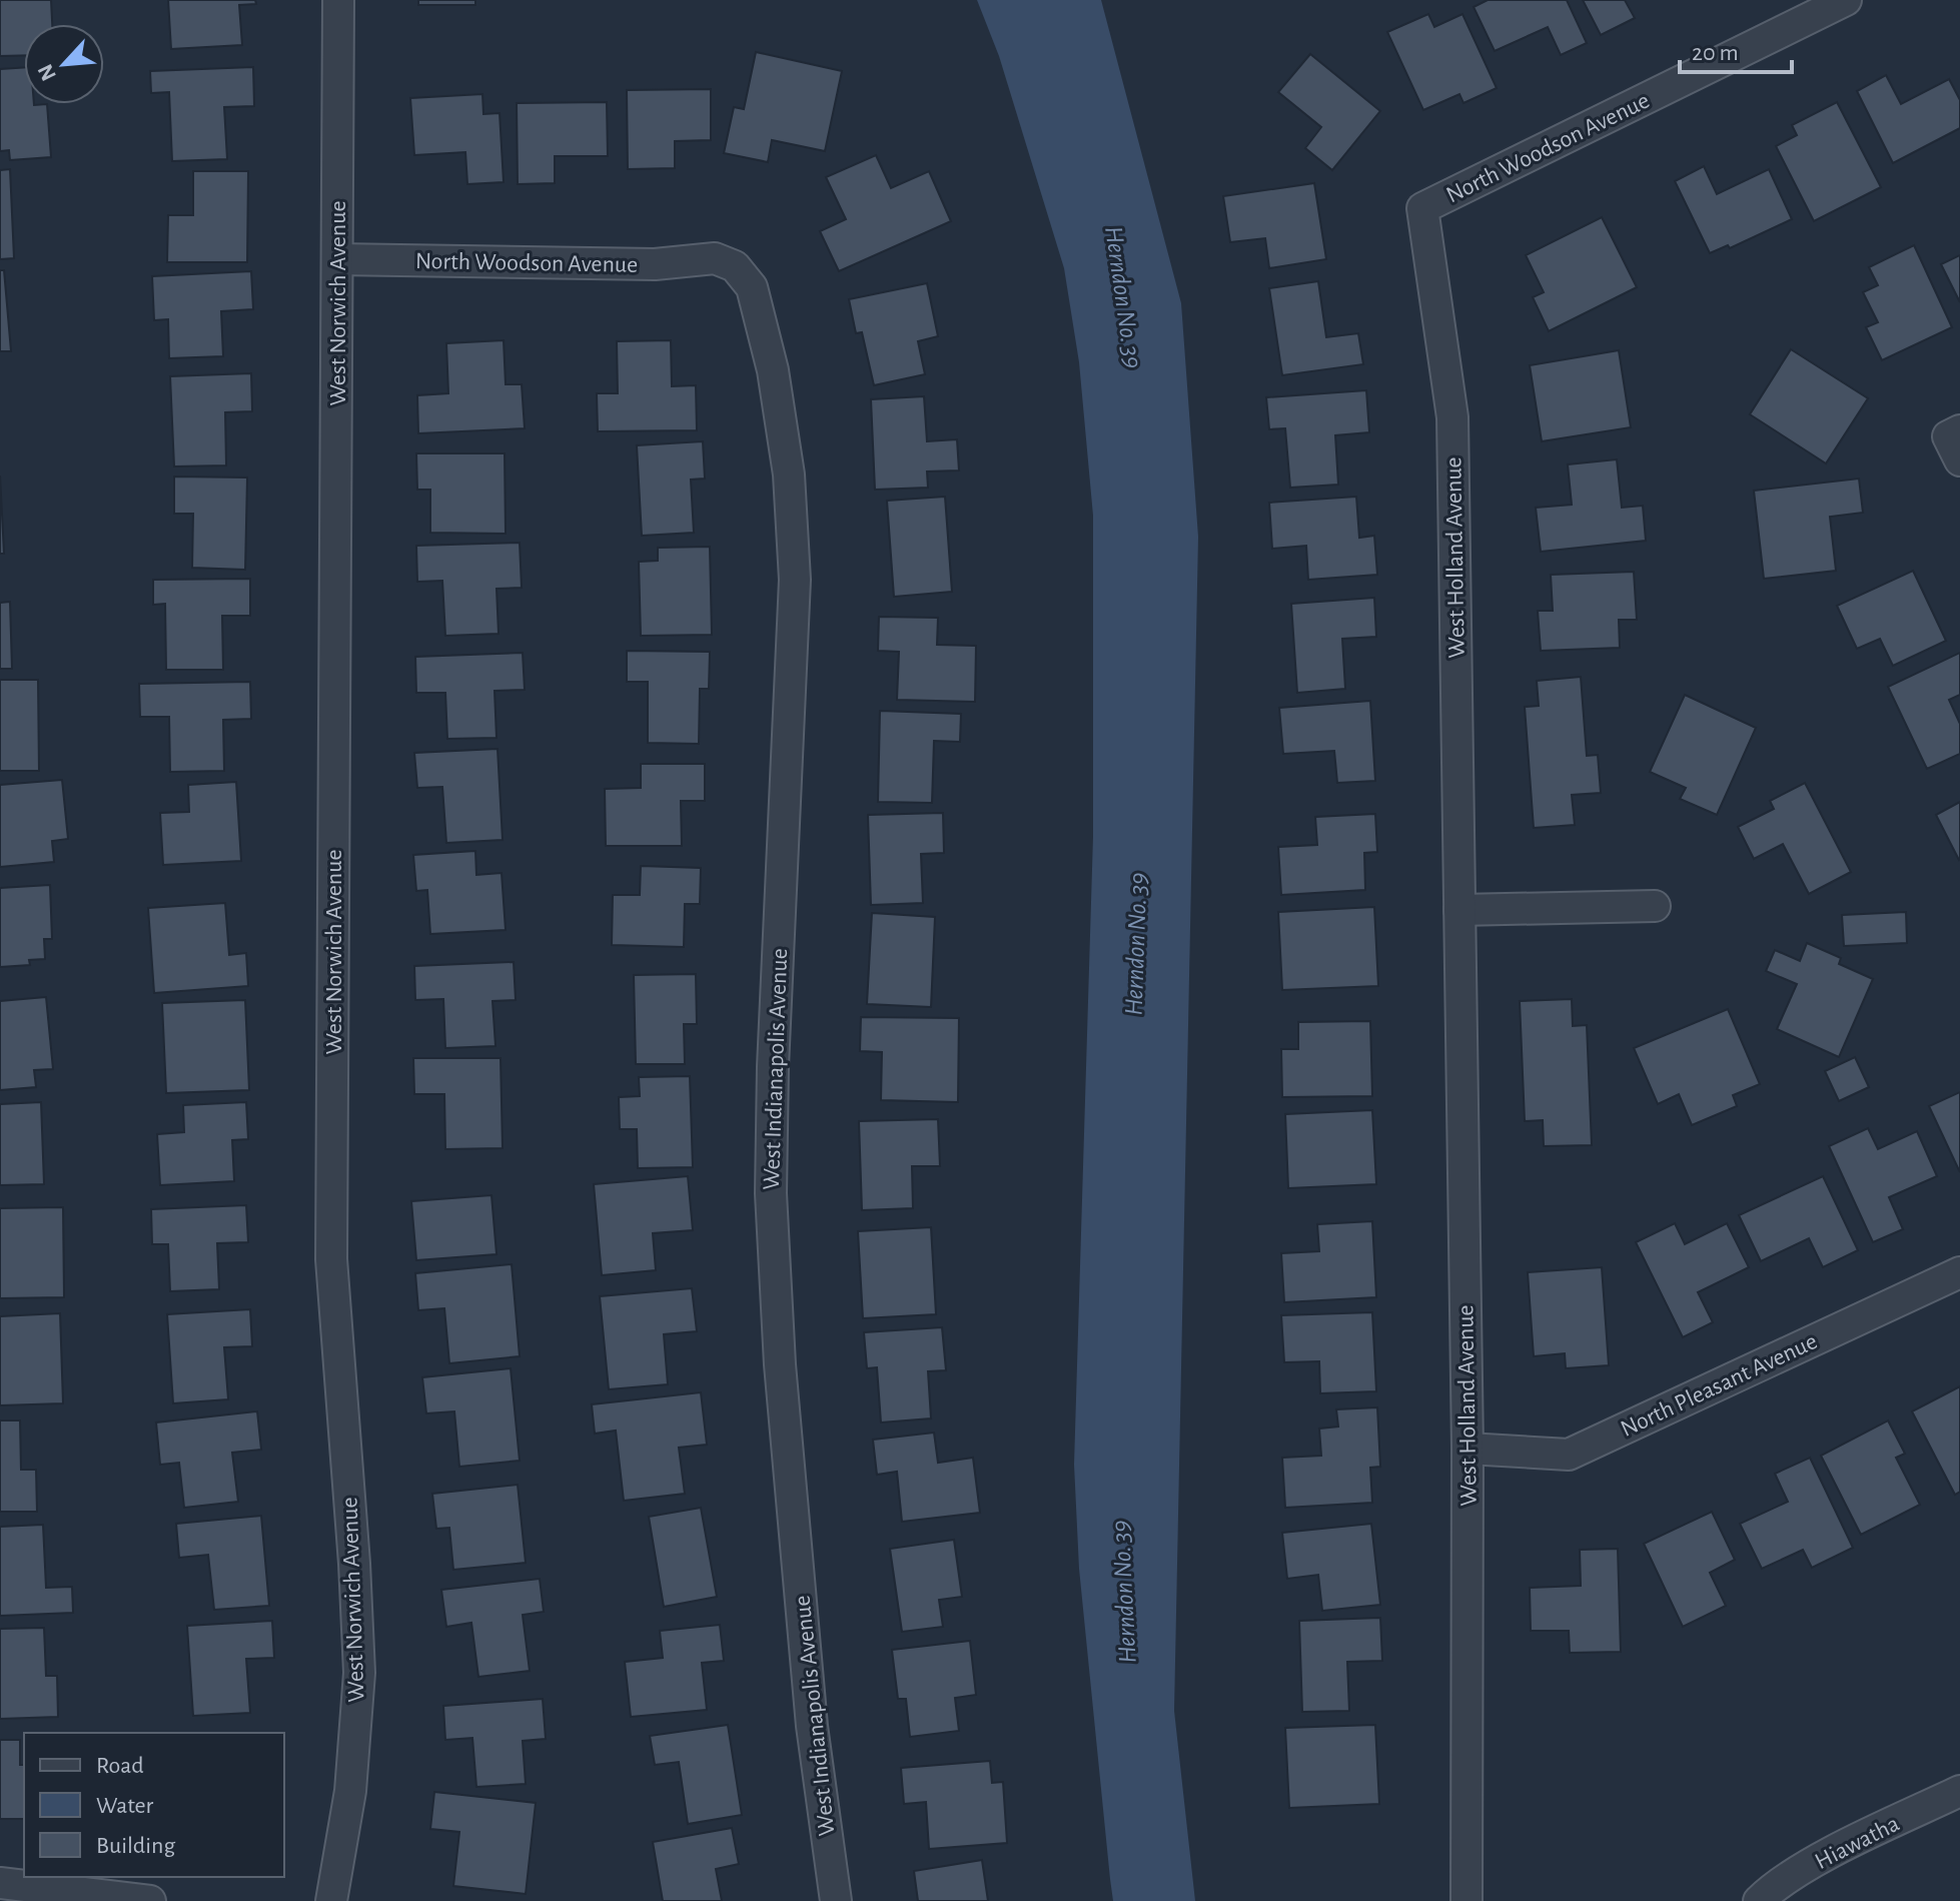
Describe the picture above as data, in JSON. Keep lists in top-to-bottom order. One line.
{"streets":{"street":["North Woodson Avenue","West Norwich Avenue","West Holland Avenue","West Indianapolis Avenue","North Pleasant Avenue","Hiawatha"]},"crossings":[["North Woodson Avenue","West Norwich Avenue"],["North Woodson Avenue","West Holland Avenue"],["North Woodson Avenue","West Indianapolis Avenue"],["West Holland Avenue","North Pleasant Avenue"]],"water":["Herndon No. 39"],"legend":["Road","Water","Building"],"scale_bar":"20 m","north":"bottom left"}
